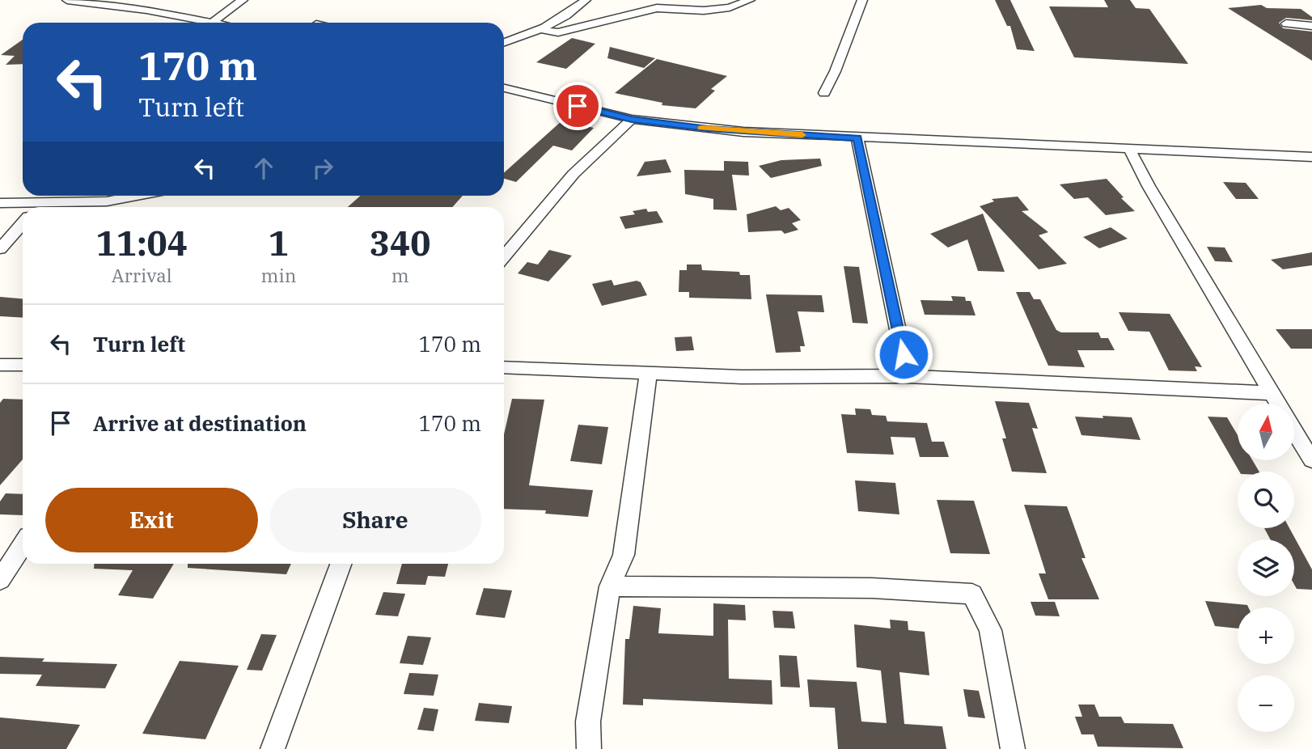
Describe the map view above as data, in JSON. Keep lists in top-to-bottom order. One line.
{"north":"top","page":{"turn":["170 m","Turn left"],"eta":["11:04","Arrival","1","min","340","m"],"list":[{"name":"Turn left","value":"170 m"},{"name":"Arrive at destination","value":"170 m"}],"map_buttons":["+","−"],"buttons":["Exit","Share"]}}
